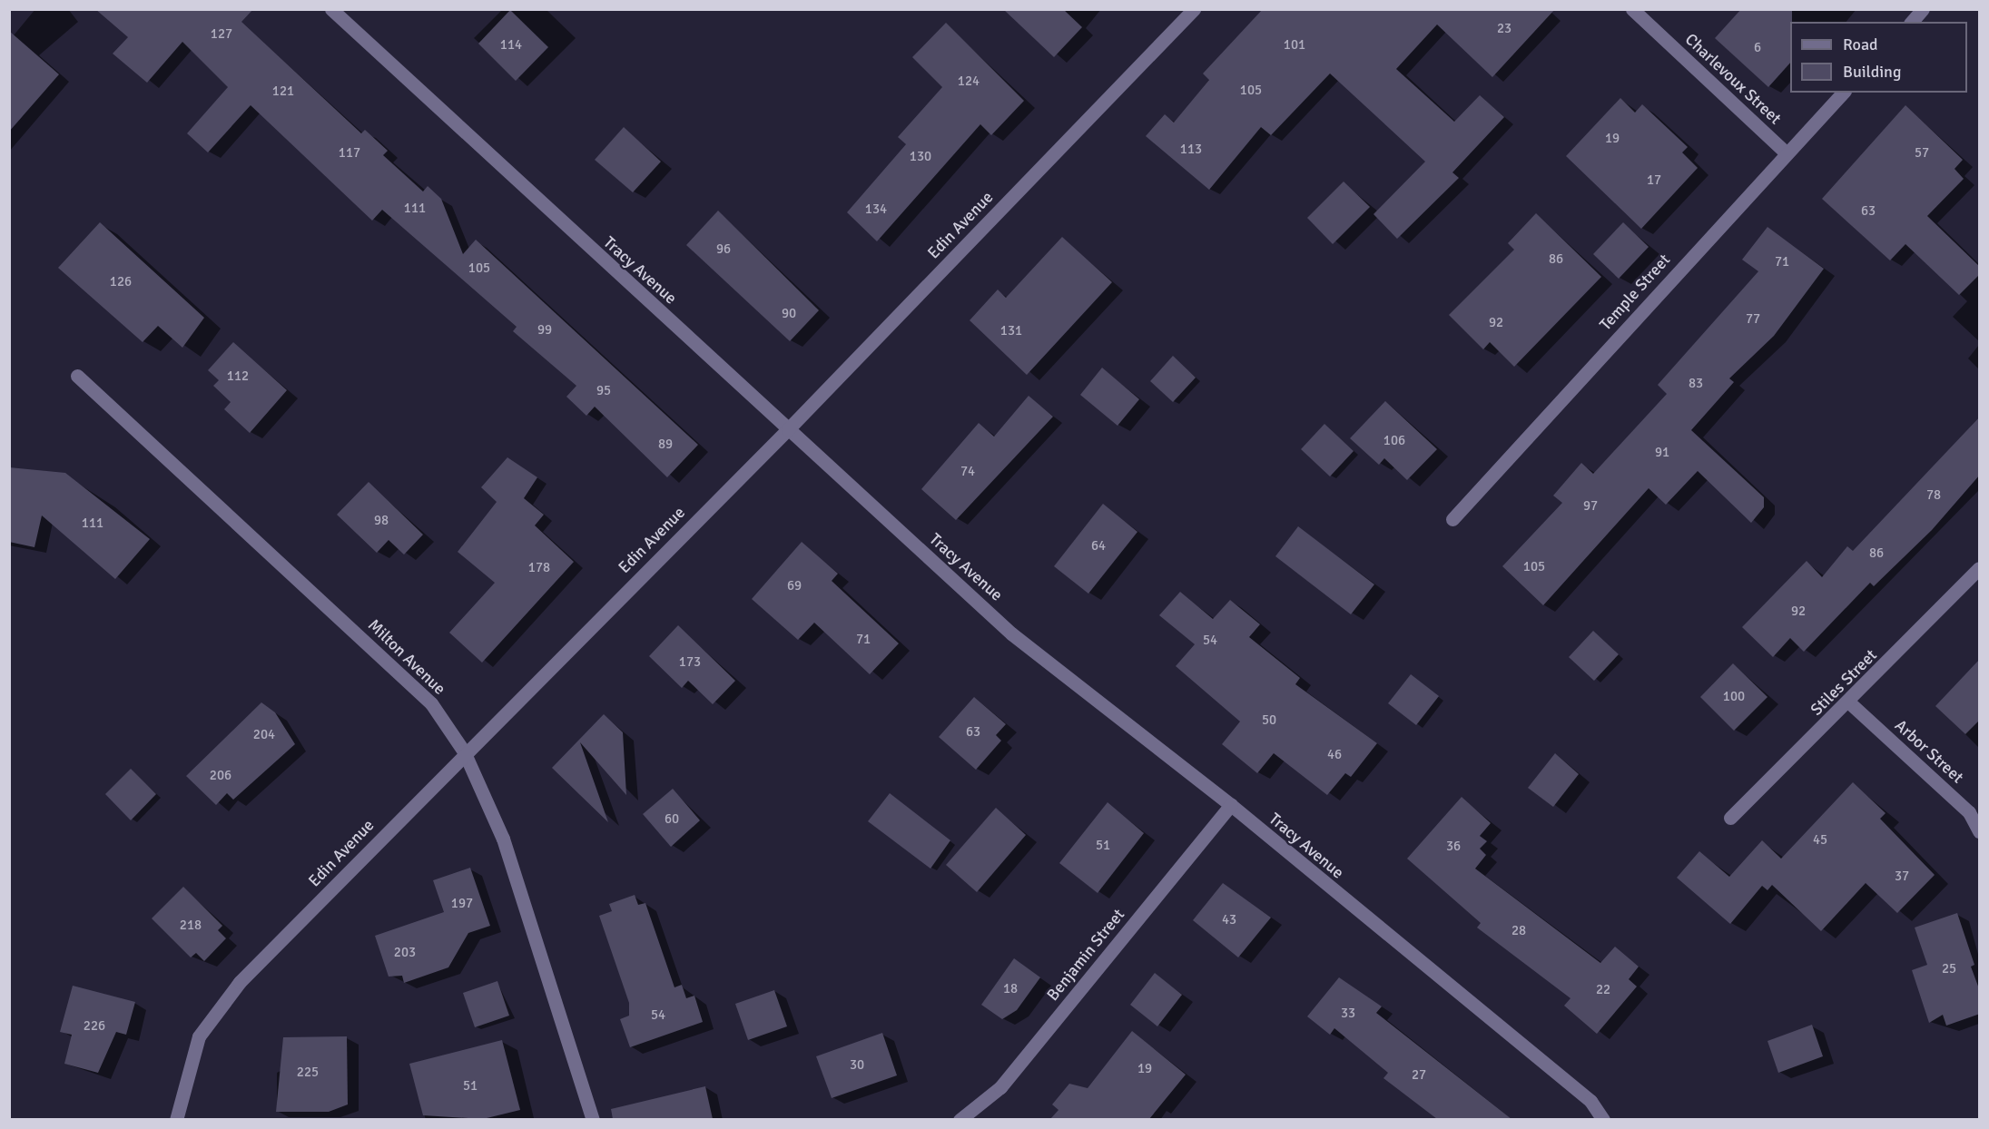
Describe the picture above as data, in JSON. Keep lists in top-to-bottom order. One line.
{"streets":{"street":["Charlevoux Street","Edin Avenue","Tracy Avenue","Temple Street","Milton Avenue","Stiles Street","Arbor Street","Benjamin Street"]},"crossings":[["Charlevoux Street","Temple Street"],["Edin Avenue","Tracy Avenue"],["Edin Avenue","Milton Avenue"],["Tracy Avenue","Benjamin Street"],["Stiles Street","Arbor Street"]],"house_numbers":["23","127","114","101","6","124","105","121","19","113","117","57","130","17","111","134","63","96","86","71","105","126","90","77","92","99","131","112","83","95","106","89","91","74","78","97","98","111","64","86","105","178","69","92","71","54","173","100","50","63","204","46","206","60","45","51","36","37","197","43","218","28","203","25","18","22","33","54","226","30","19","225","27","51"],"legend":["Road","Building"]}
